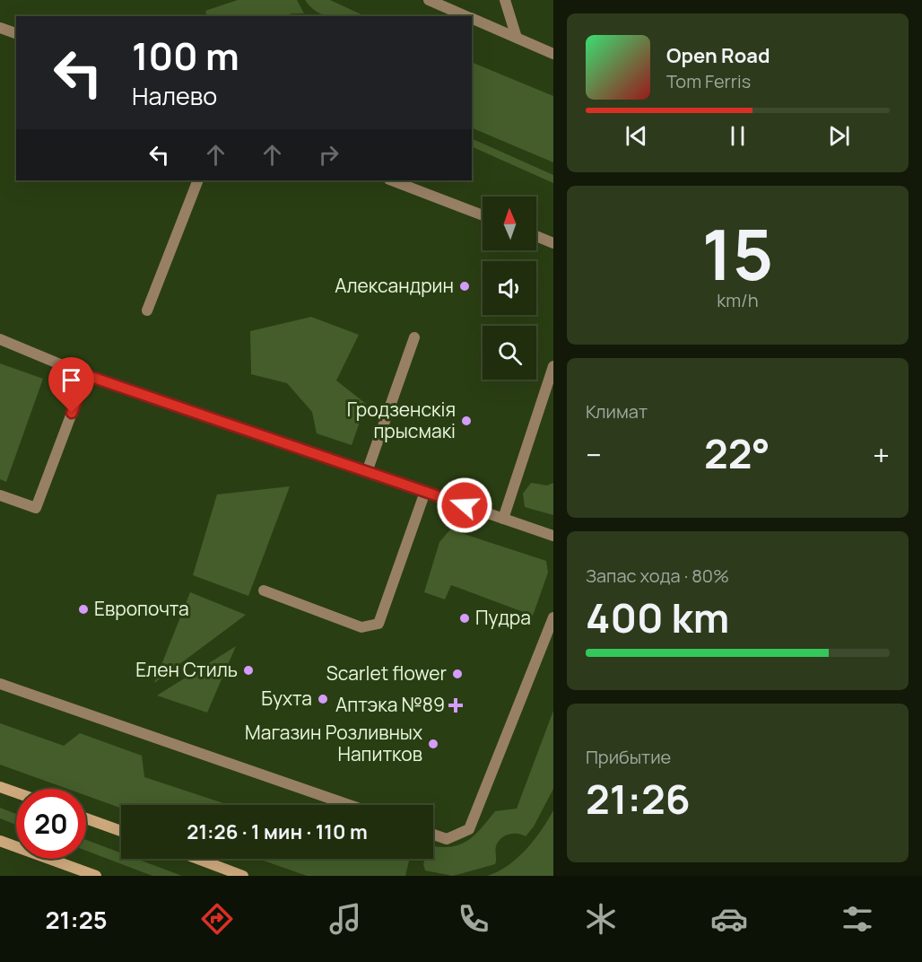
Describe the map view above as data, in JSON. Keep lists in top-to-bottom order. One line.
{"places":{"other":["Александрин","Гродзенскія прысмакі","Европочта","Пудра","Елен Стиль","Scarlet flower","Бухта","Магазин Розливных Напитков"],"health":["Аптэка №89"]},"north":"top","page":{"turn":["100 m","Налево"],"song":["Open Road","Tom Ferris"],"tile":[["15","km/h"],"Климат",["Запас хода · 80%","400 km"],["Прибытие","21:26"]],"heat":["−","22°","+"],"limit":"20","trip":"21:26 · 1 мин · 110 m","tabs":"21:25"}}
